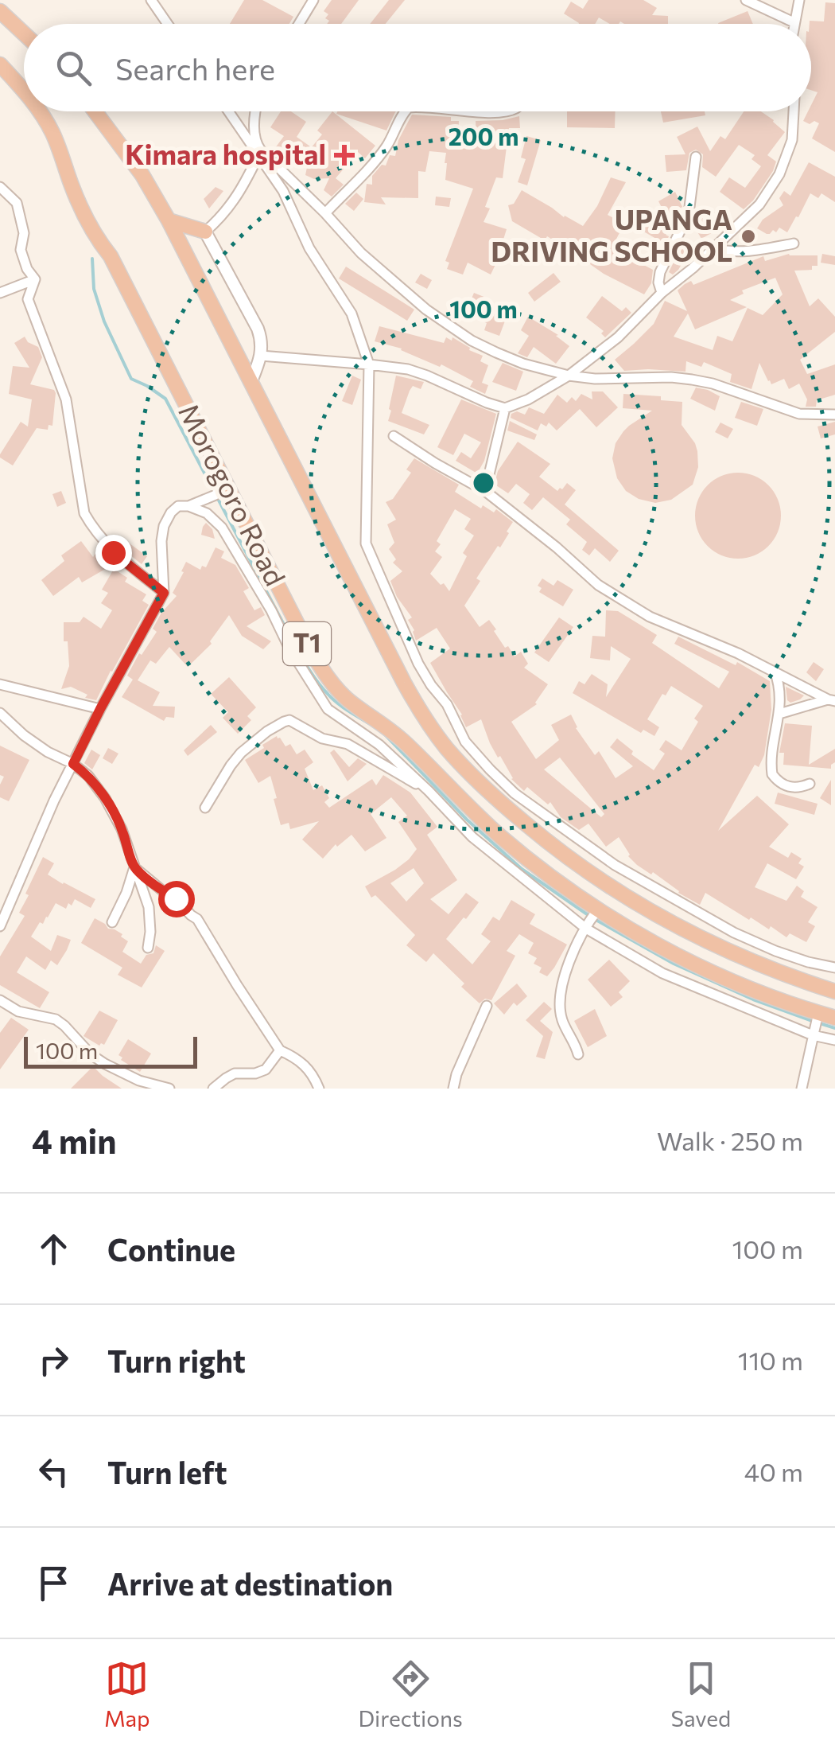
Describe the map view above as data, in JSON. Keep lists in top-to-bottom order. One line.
{"streets":{"highway":["Morogoro Road","T1"]},"places":{"health":["Kimara hospital"],"other":["UPANGA DRIVING SCHOOL"]},"scale_bar":"100 m","page":{"search":"Search here","scale":"100 m","heading":["4 min","Walk · 250 m"],"list":[["Continue","100 m"],["Turn right","110 m"],["Turn left","40 m"],"Arrive at destination"],"nav":["Map","Directions","Saved"]},"rings":["200 m","100 m"]}
